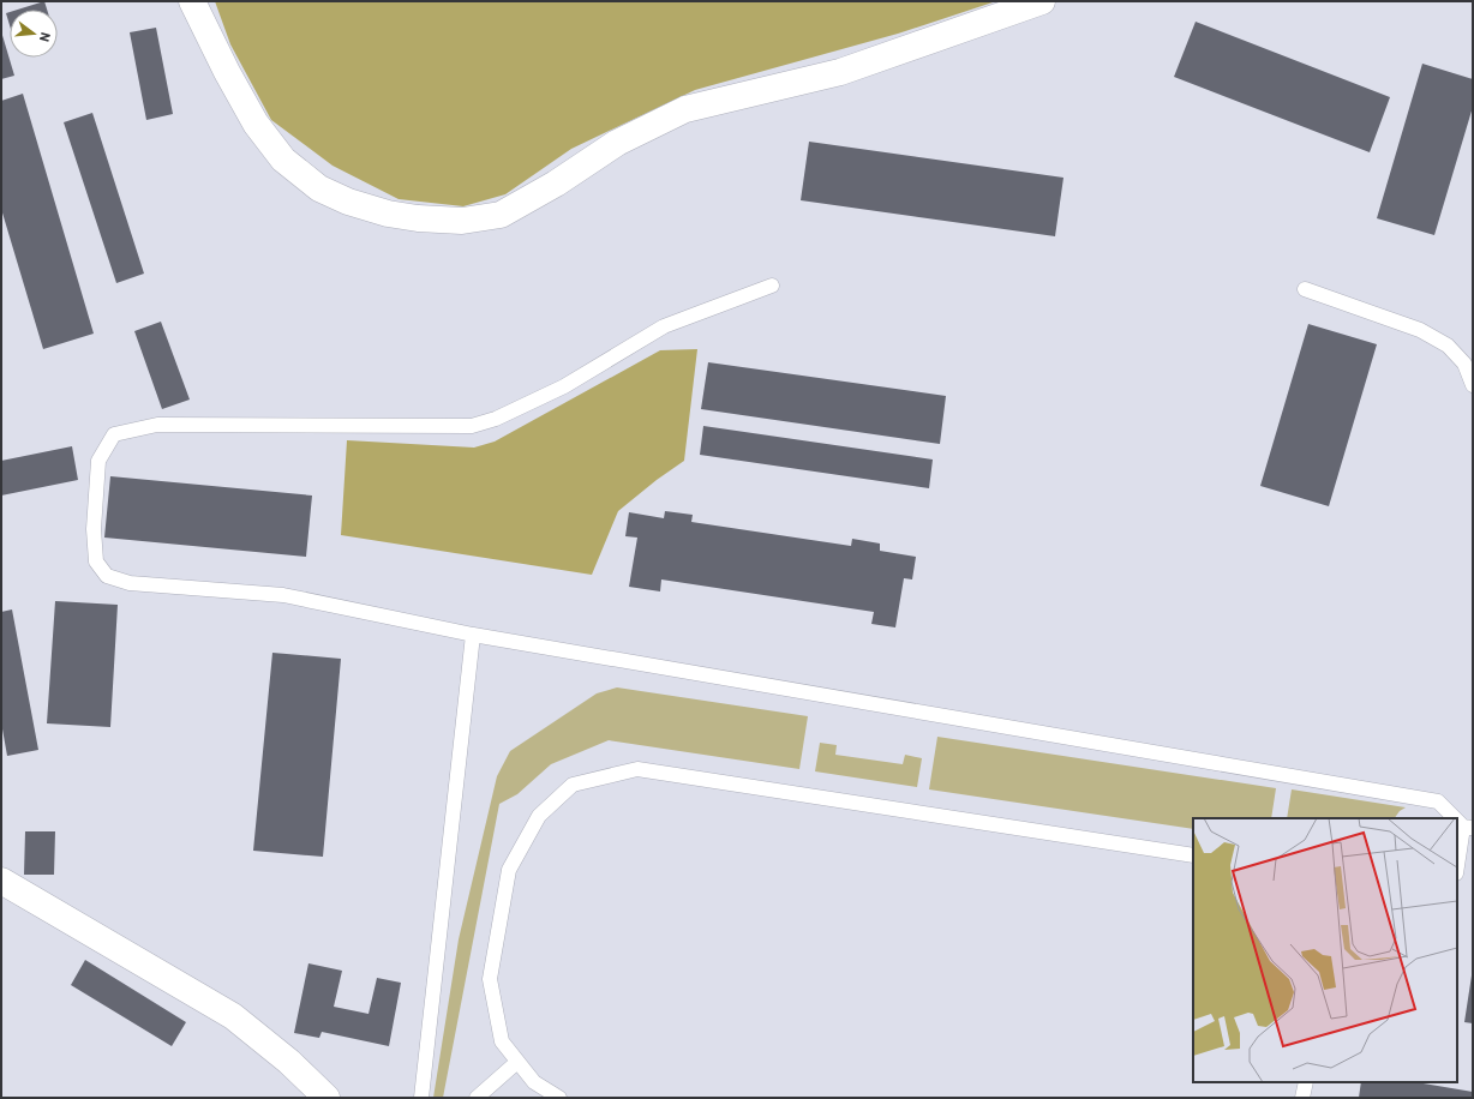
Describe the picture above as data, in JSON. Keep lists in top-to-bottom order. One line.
{"north":"right"}
